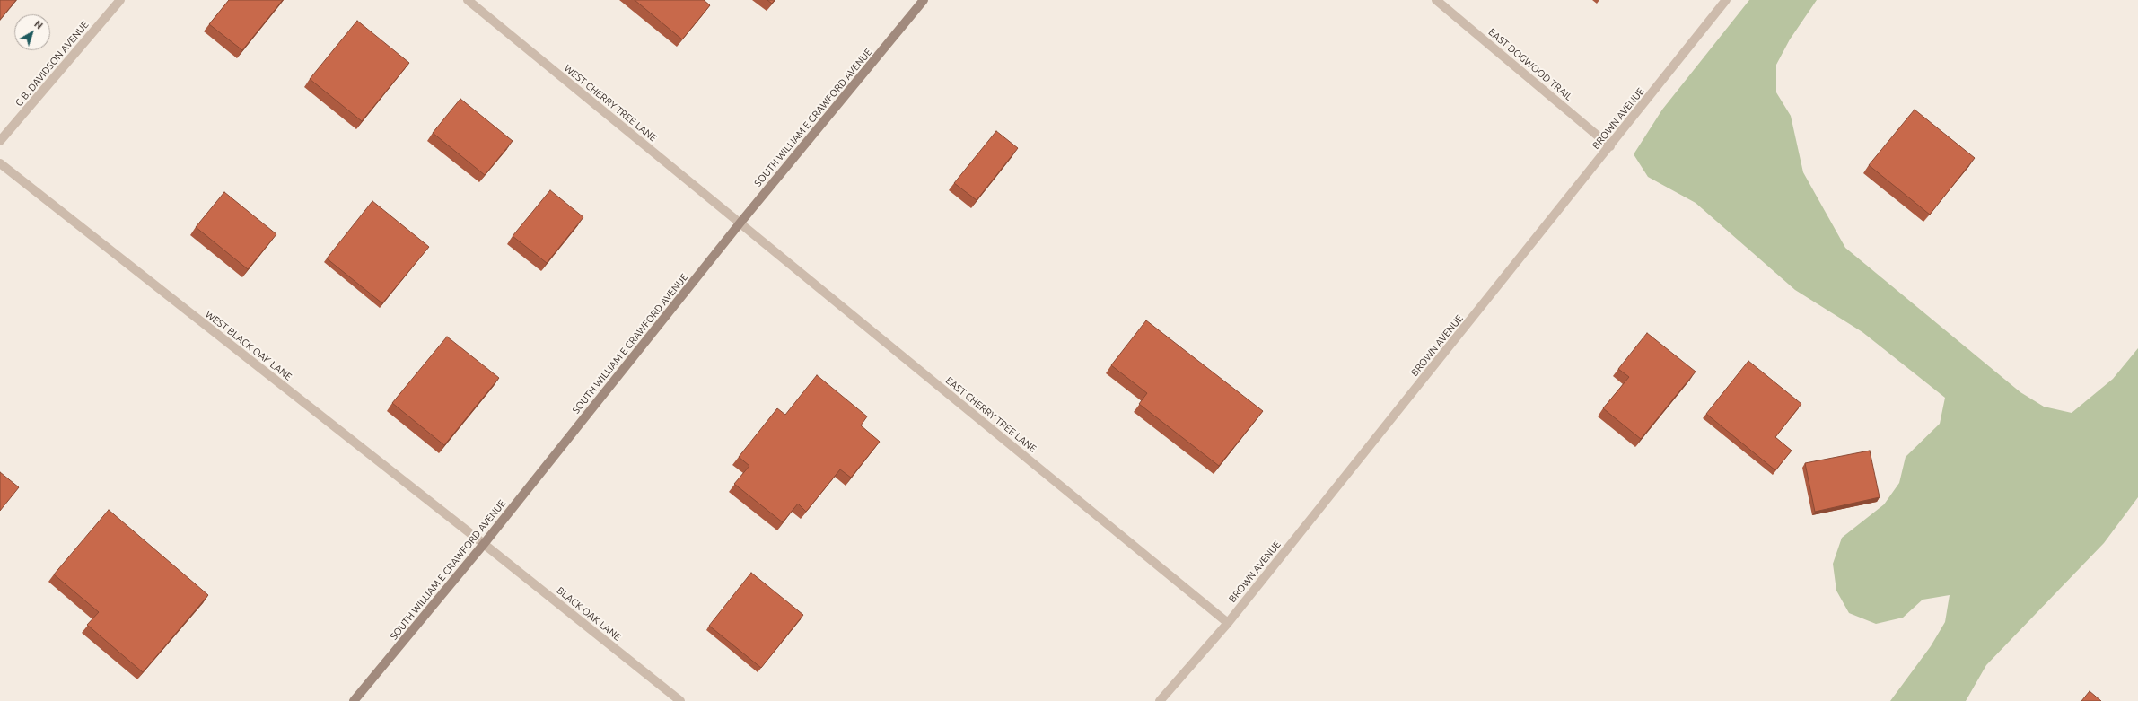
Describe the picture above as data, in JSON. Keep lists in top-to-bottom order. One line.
{"streets":{"main road":["SOUTH WILLIAM E CRAWFORD AVENUE"],"street":["C.B. DAVIDSON AVENUE","EAST DOGWOOD TRAIL","WEST CHERRY TREE LANE","BROWN AVENUE","WEST BLACK OAK LANE","EAST CHERRY TREE LANE","BLACK OAK LANE"]},"crossings":[["EAST DOGWOOD TRAIL","BROWN AVENUE"],["WEST CHERRY TREE LANE","SOUTH WILLIAM E CRAWFORD AVENUE"],["WEST CHERRY TREE LANE","EAST CHERRY TREE LANE"],["SOUTH WILLIAM E CRAWFORD AVENUE","WEST BLACK OAK LANE"],["SOUTH WILLIAM E CRAWFORD AVENUE","EAST CHERRY TREE LANE"],["SOUTH WILLIAM E CRAWFORD AVENUE","BLACK OAK LANE"],["BROWN AVENUE","EAST CHERRY TREE LANE"],["WEST BLACK OAK LANE","BLACK OAK LANE"]],"north":"top right"}
